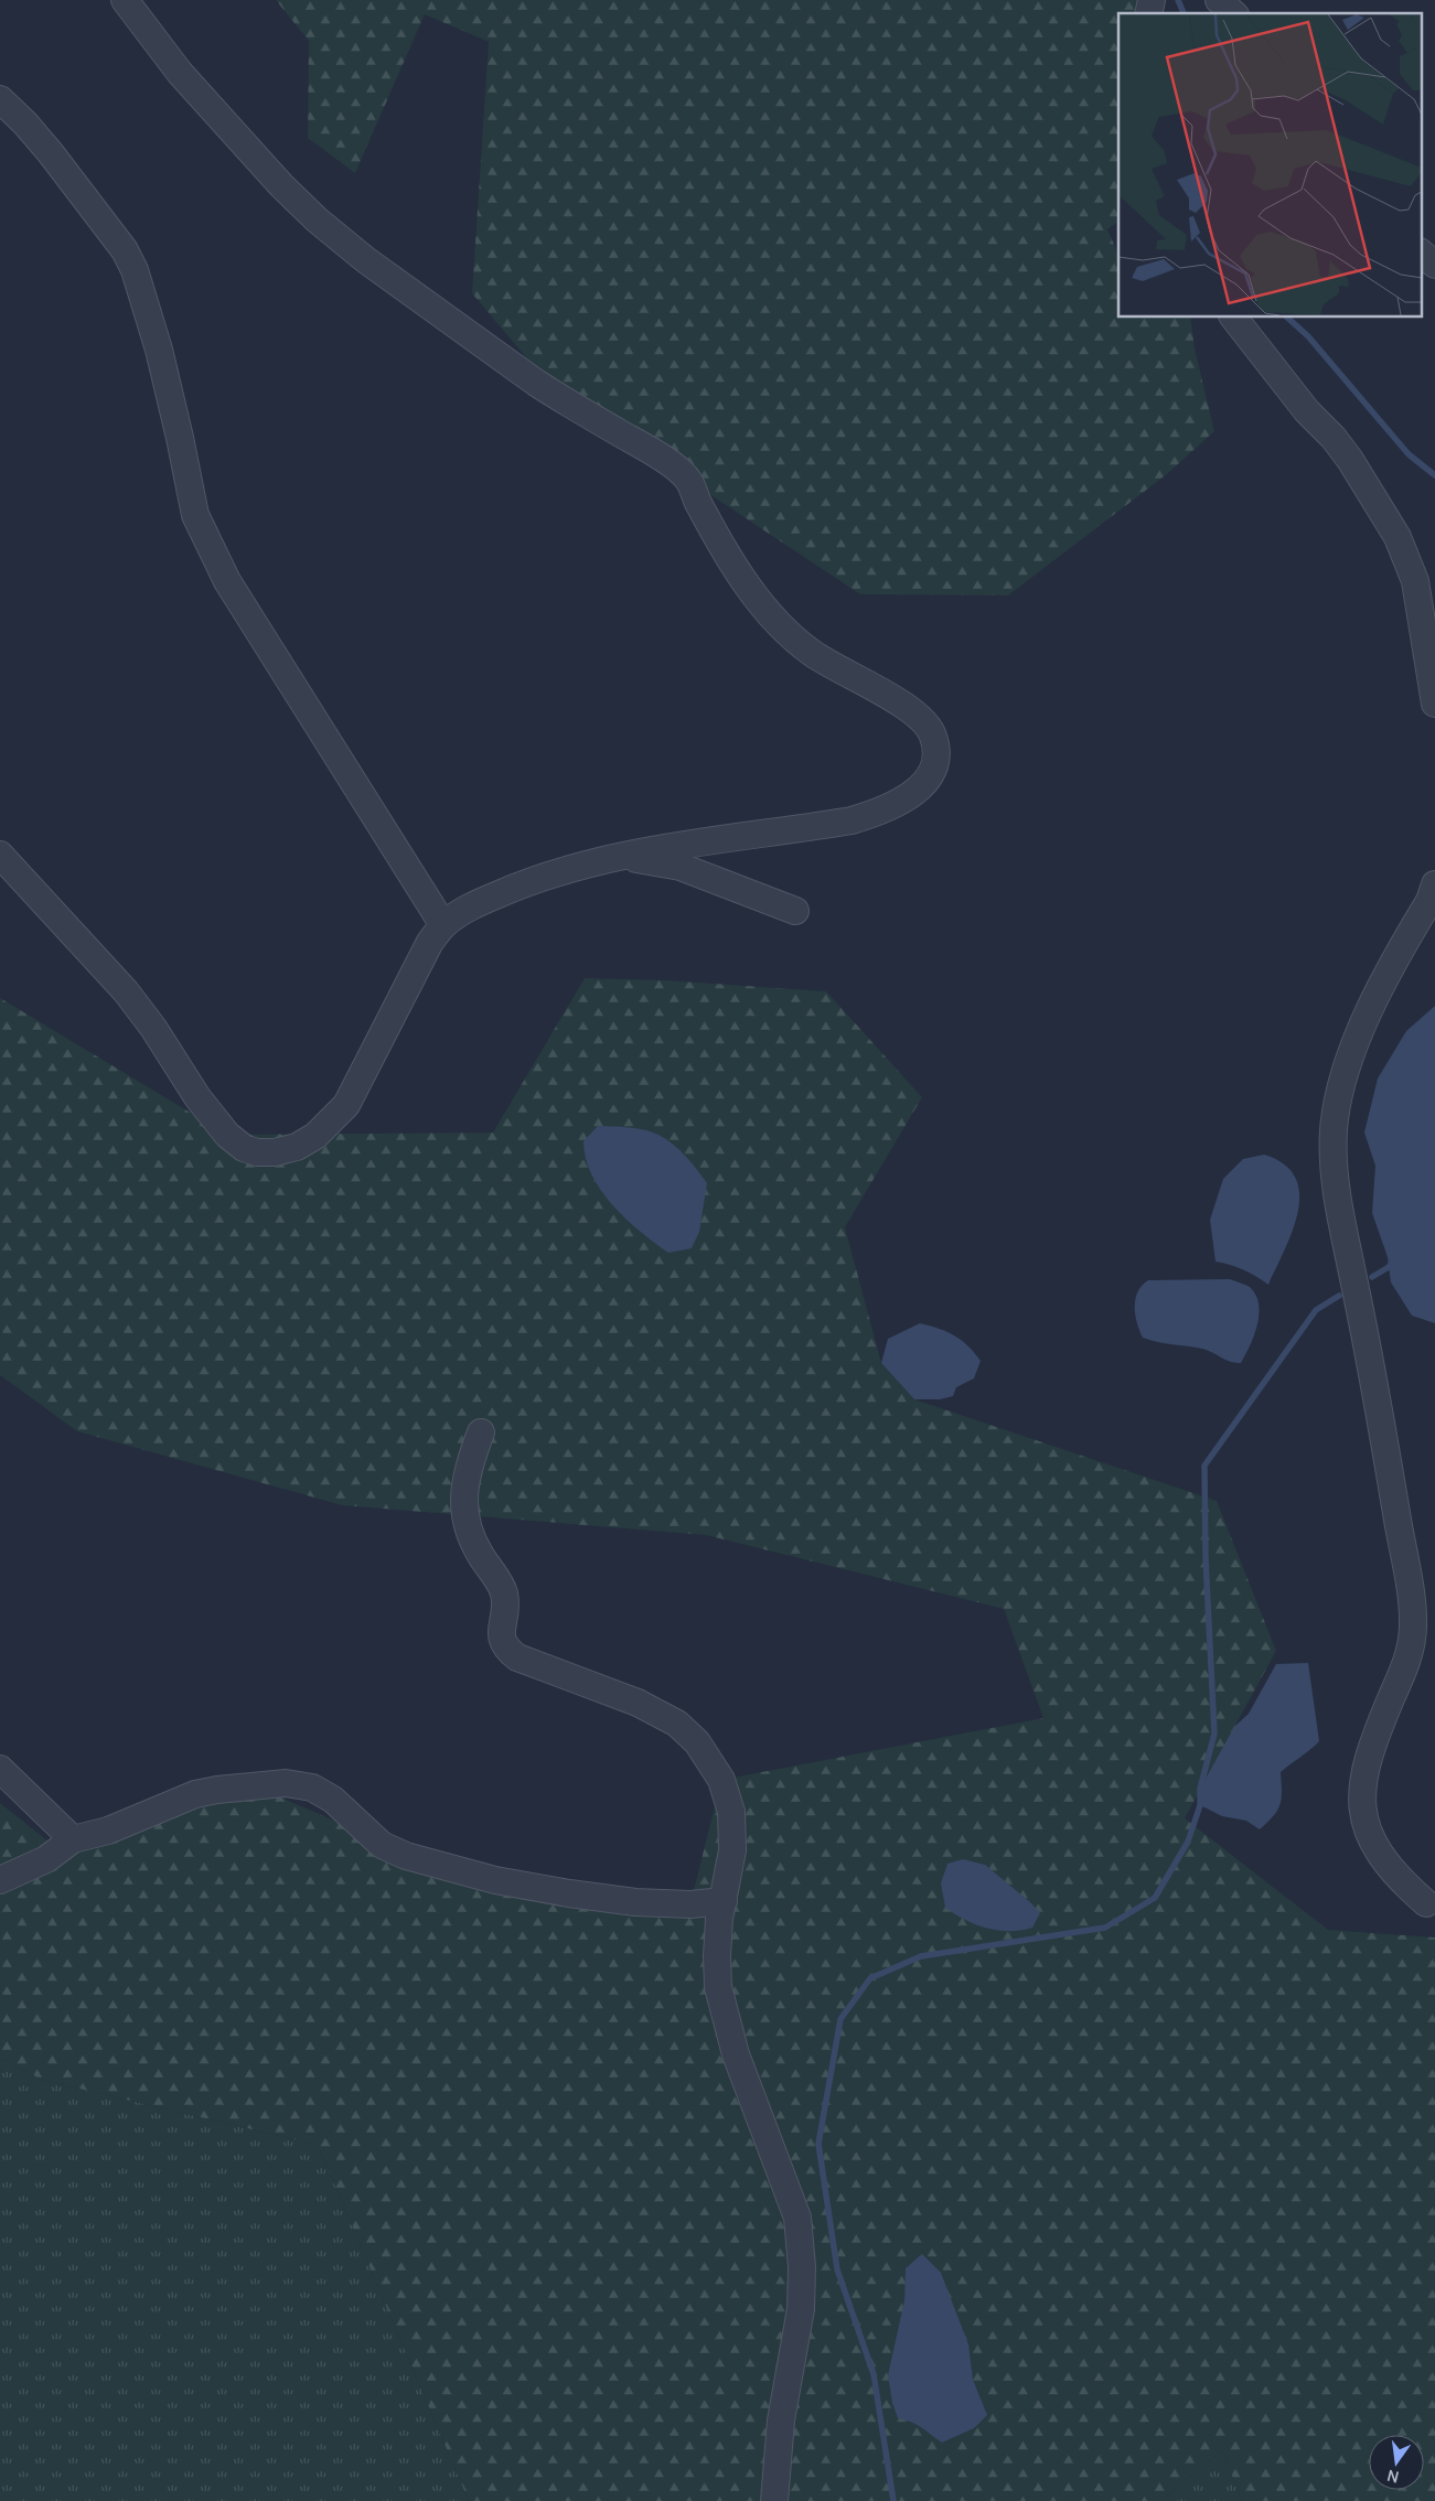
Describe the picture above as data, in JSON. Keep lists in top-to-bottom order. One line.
{"north":"bottom"}
